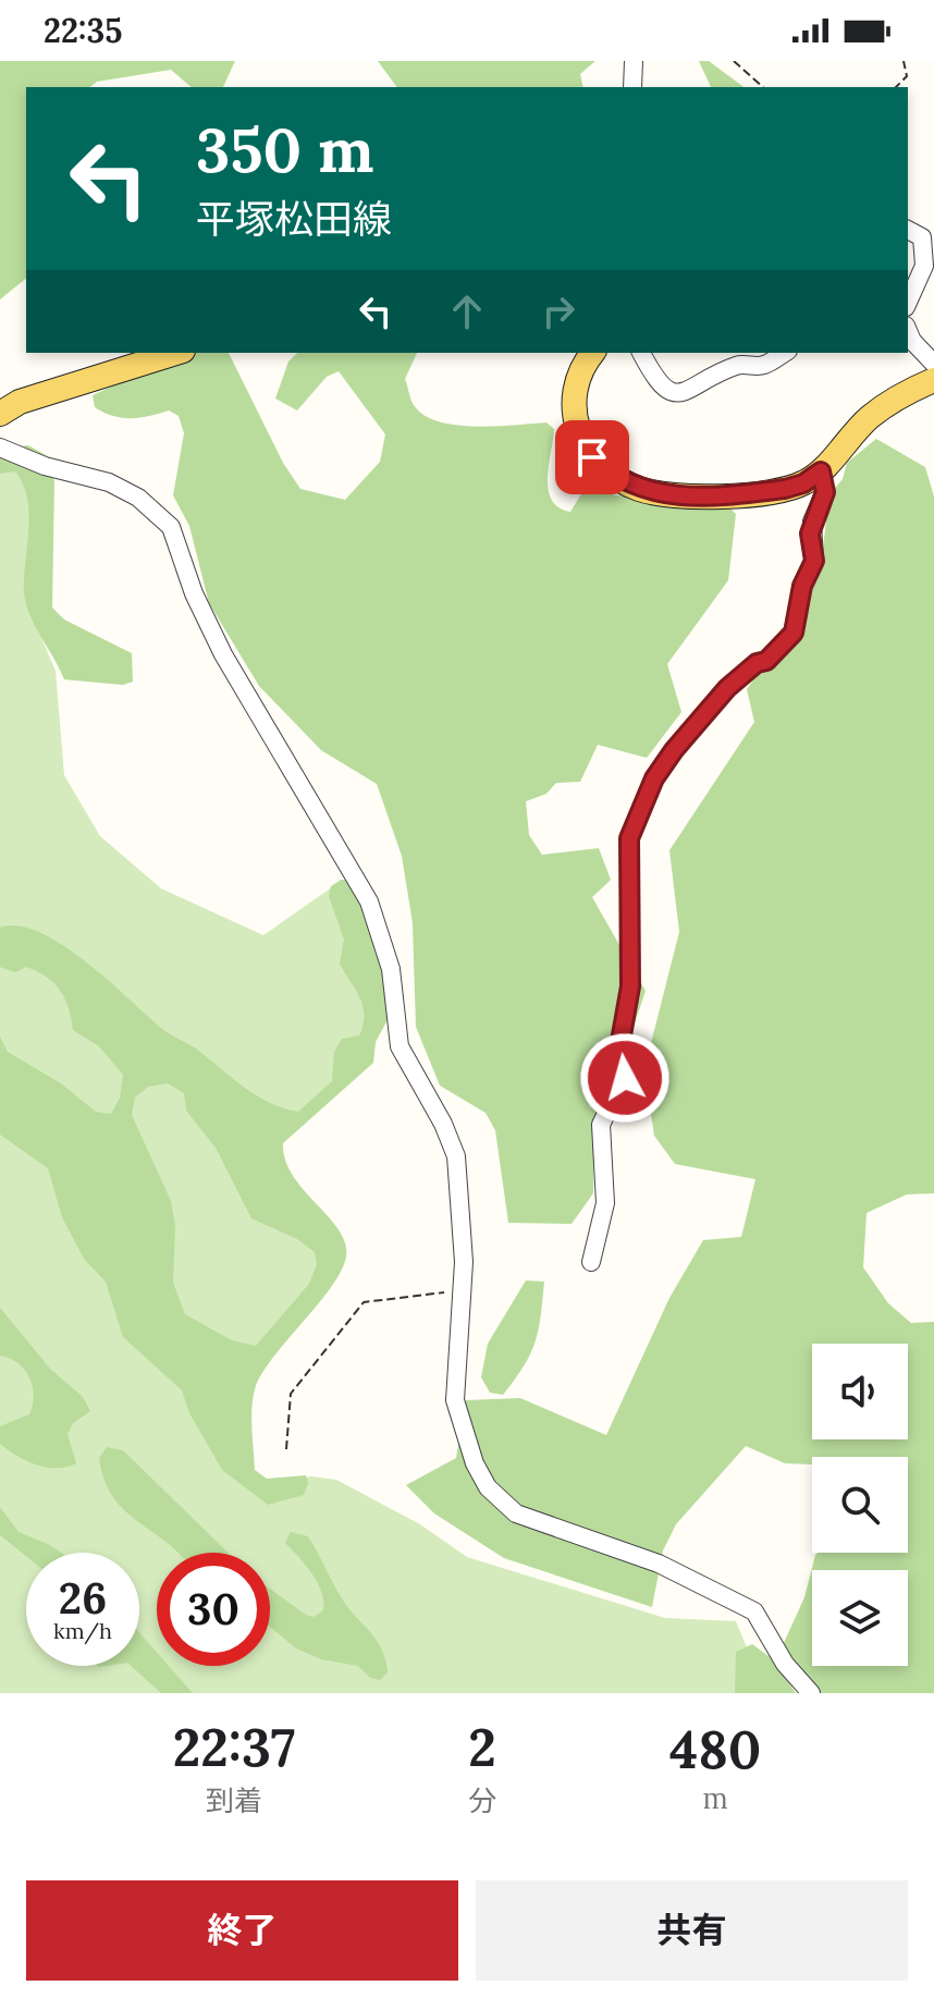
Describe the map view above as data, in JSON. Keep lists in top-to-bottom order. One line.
{"page":{"status":"22:35","turn":["350 m","平塚松田線"],"speed":"26 km/h","limit":"30","eta":["22:37","到着","2","分","480","m"],"buttons":["終了","共有"]}}
